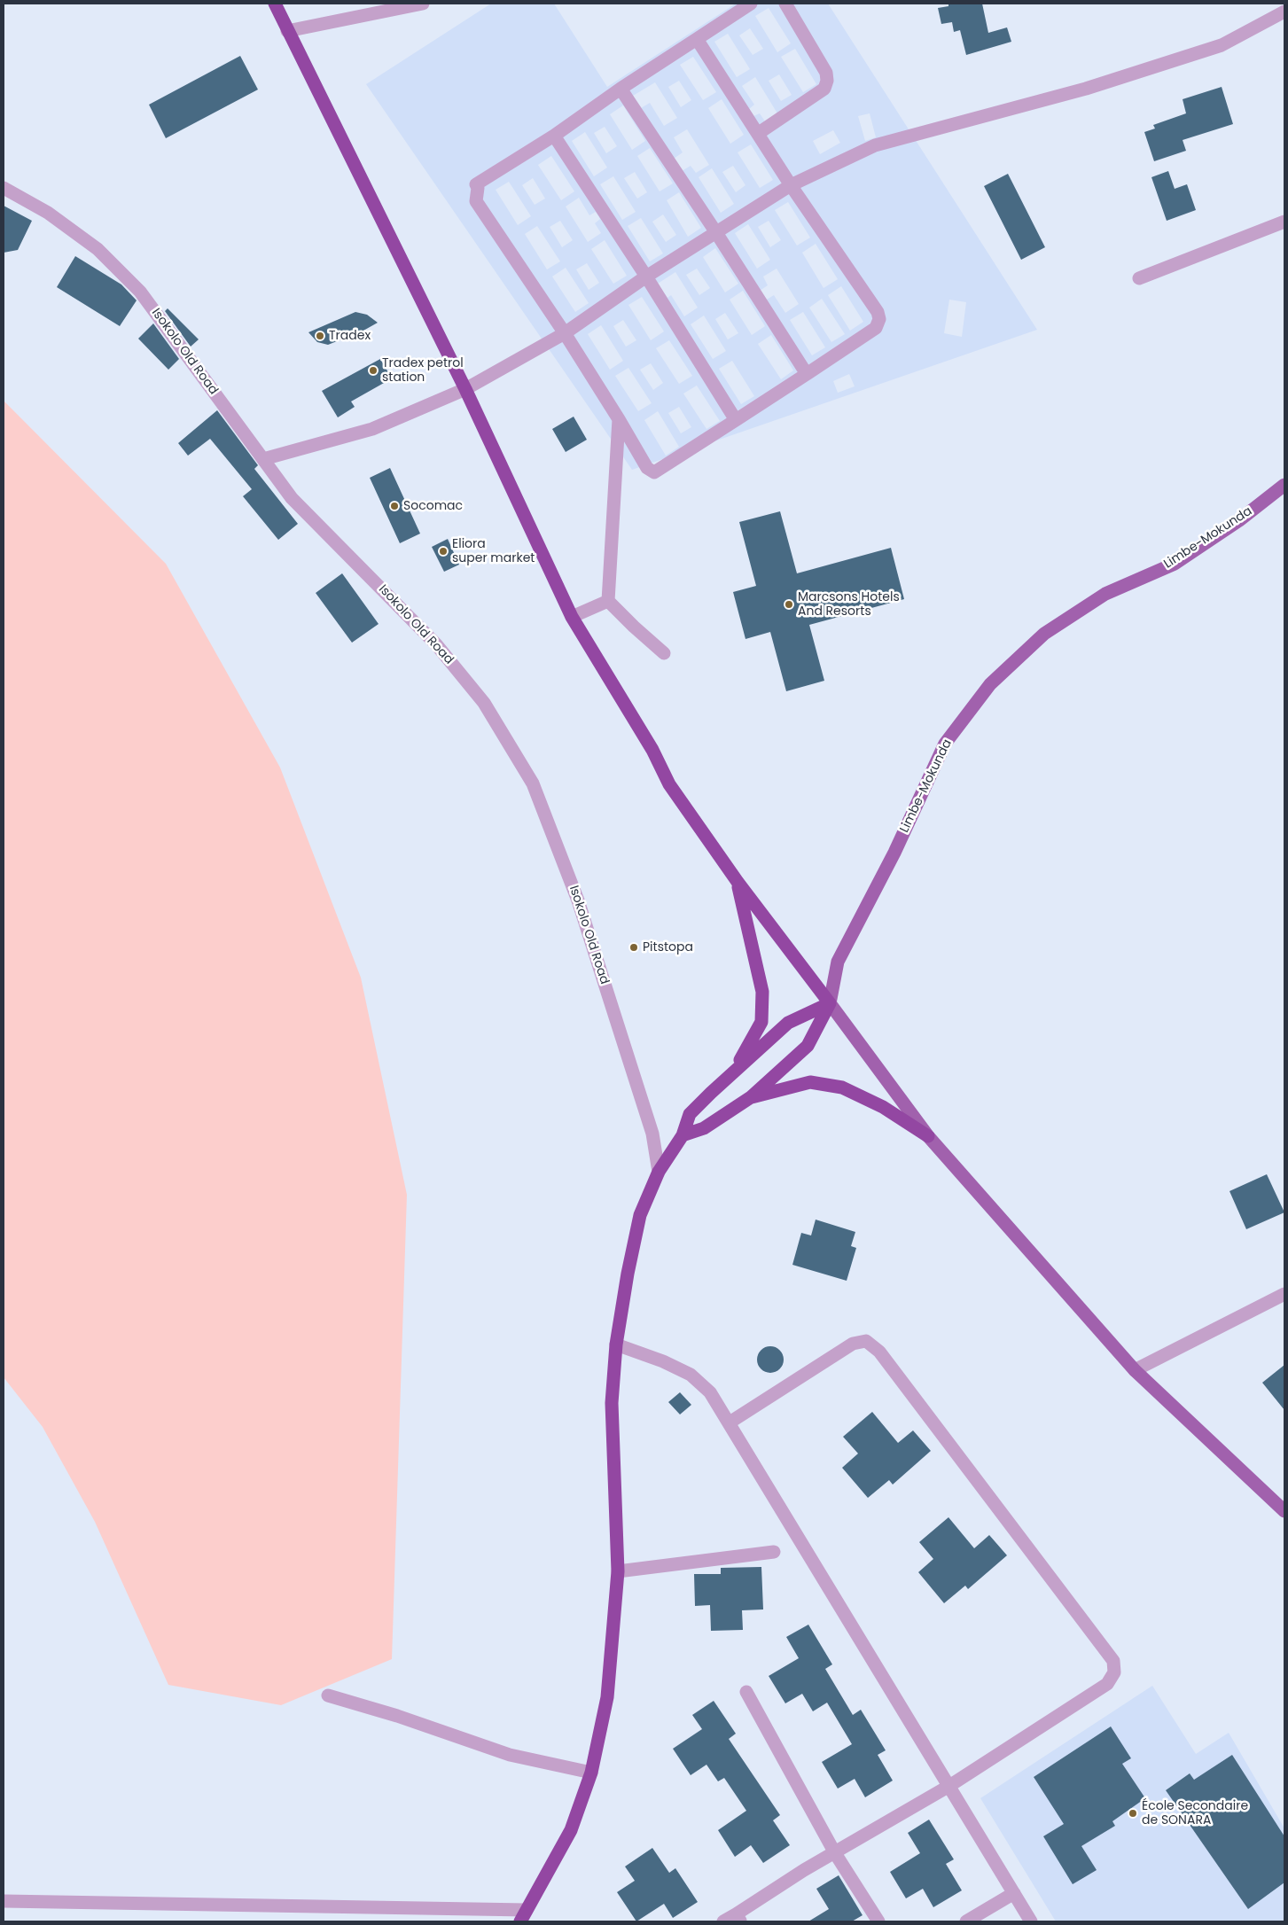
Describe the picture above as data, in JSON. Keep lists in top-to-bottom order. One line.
{"streets":{"main road":["Limbe-Mokunda"],"street":["Isokolo Old Road"]},"places":["Tradex","Tradex petrol station","Socomac","Eliora super market","Marcsons Hotels And Resorts","Pitstopa","École Secondaire de SONARA"]}
